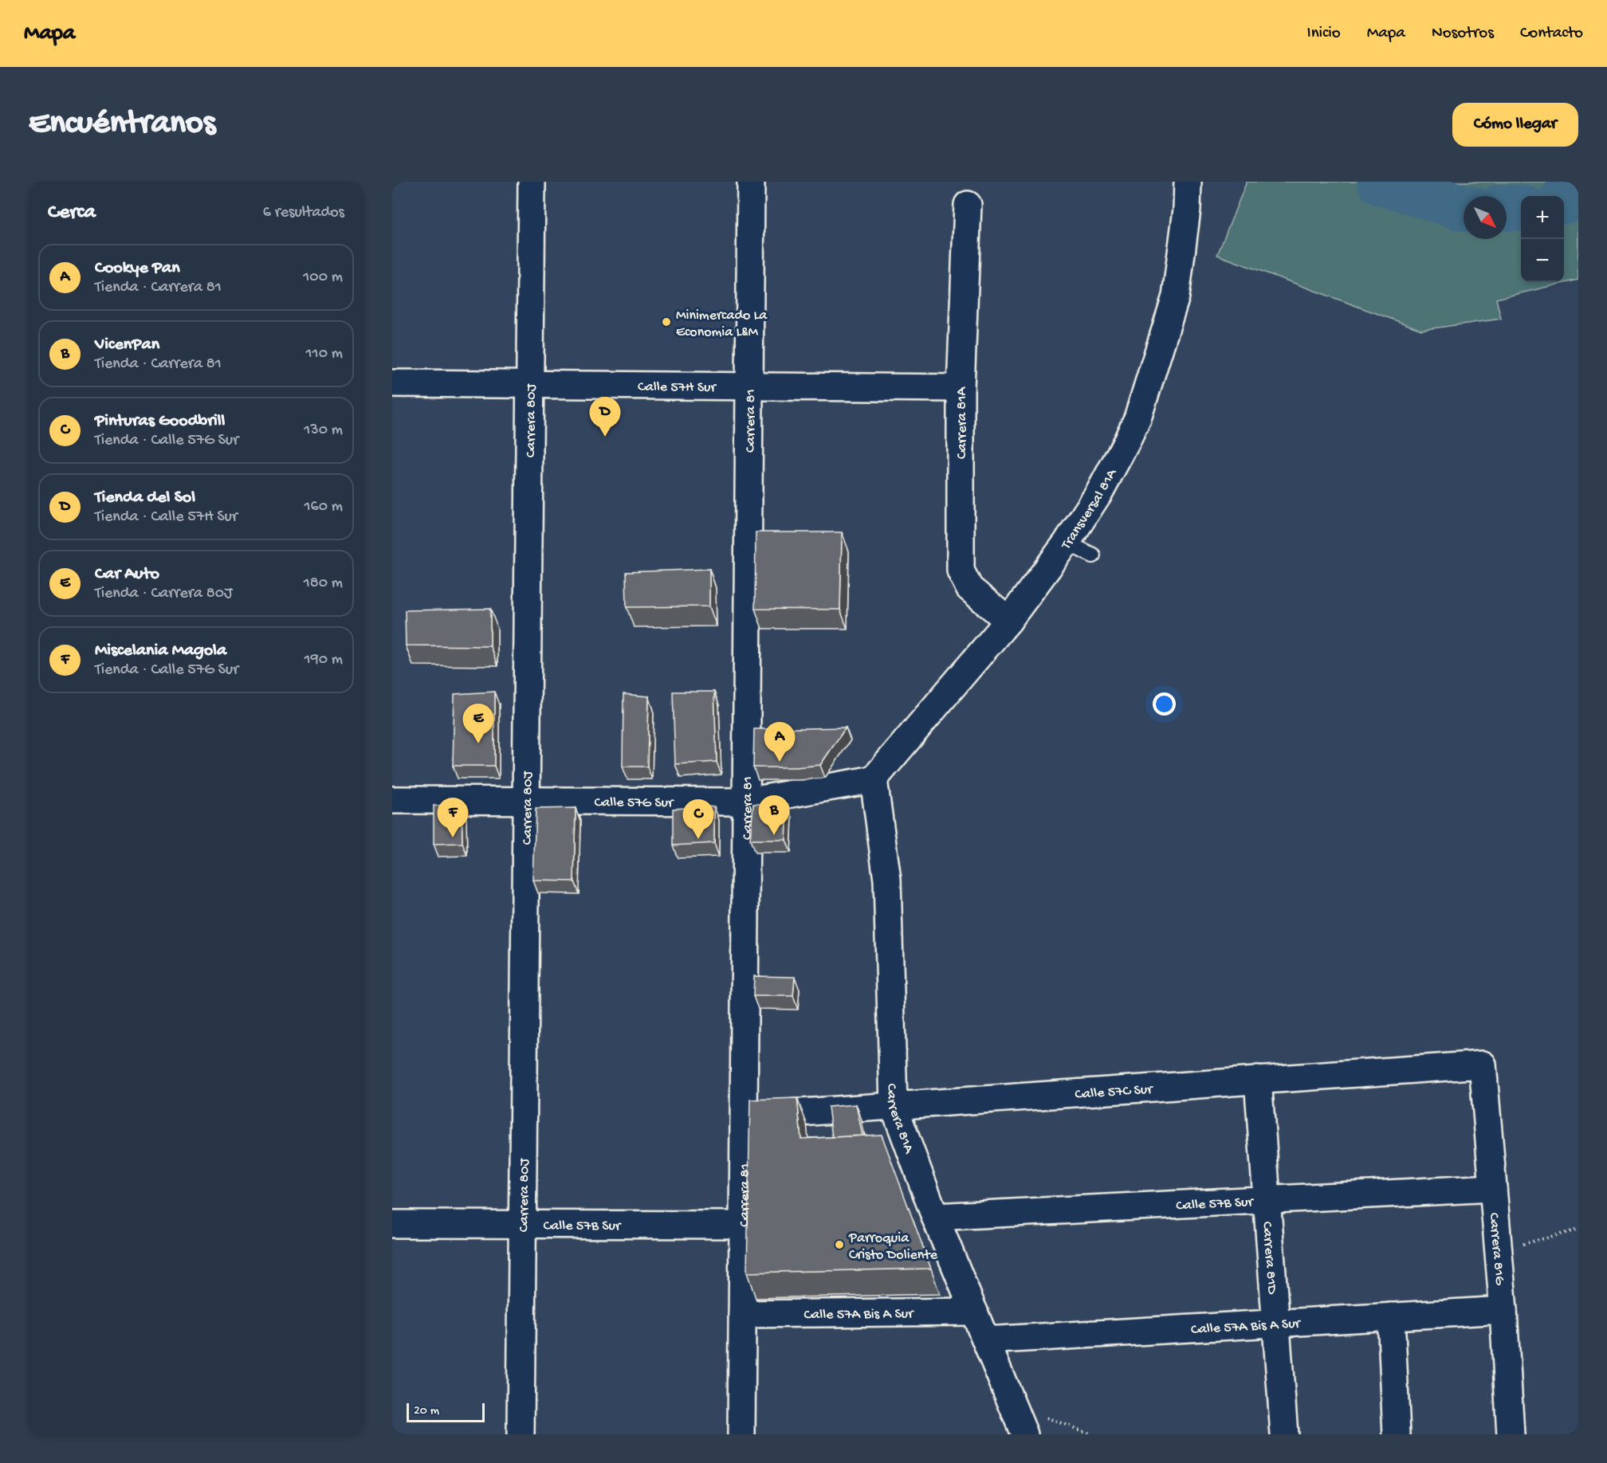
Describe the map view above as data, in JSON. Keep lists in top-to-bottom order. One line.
{"streets":{"street":["Calle 57H Sur","Carrera 80J","Carrera 81","Carrera 81A","Transversal 81A","Calle 57G Sur","Calle 57C Sur","Calle 57B Sur","Carrera 81G","Carrera 81D","Calle 57A Bis A Sur"]},"crossings":[["Calle 57H Sur","Carrera 80J"],["Calle 57H Sur","Carrera 81"],["Calle 57H Sur","Carrera 81A"],["Carrera 80J","Calle 57G Sur"],["Carrera 80J","Calle 57B Sur"],["Carrera 81","Calle 57G Sur"],["Carrera 81","Calle 57C Sur"],["Carrera 81","Calle 57B Sur"],["Carrera 81","Calle 57A Bis A Sur"],["Carrera 81A","Transversal 81A"],["Carrera 81A","Calle 57G Sur"],["Carrera 81A","Calle 57C Sur"],["Carrera 81A","Calle 57B Sur"],["Carrera 81A","Calle 57A Bis A Sur"],["Transversal 81A","Calle 57G Sur"],["Calle 57C Sur","Carrera 81G"],["Calle 57C Sur","Carrera 81D"],["Calle 57B Sur","Carrera 81G"],["Calle 57B Sur","Carrera 81D"],["Carrera 81G","Calle 57A Bis A Sur"],["Carrera 81D","Calle 57A Bis A Sur"]],"places":["Minimercado La Economia L&M","Parroquia Cristo Doliente"],"scale_bar":"20 m","north":"bottom right","page":{"header":"Mapa","nav":["Inicio","Mapa","Nosotros","Contacto"],"buttons":"Cómo llegar","title":"Encuéntranos","heading":["Cerca","6 resultados"],"map_buttons":["+","−"],"list":[{"mark":"A","name":"Cookye Pan","note":"Tienda · Carrera 81","value":"100 m"},{"mark":"B","name":"VicenPan","note":"Tienda · Carrera 81","value":"110 m"},{"mark":"C","name":"Pinturas Goodbrill","note":"Tienda · Calle 57G Sur","value":"130 m"},{"mark":"D","name":"Tienda del Sol","note":"Tienda · Calle 57H Sur","value":"160 m"},{"mark":"E","name":"Car Auto","note":"Tienda · Carrera 80J","value":"180 m"},{"mark":"F","name":"Miscelania Magola","note":"Tienda · Calle 57G Sur","value":"190 m"}],"pins":["D","E","A","B","F","C"],"scale":"20 m"}}
